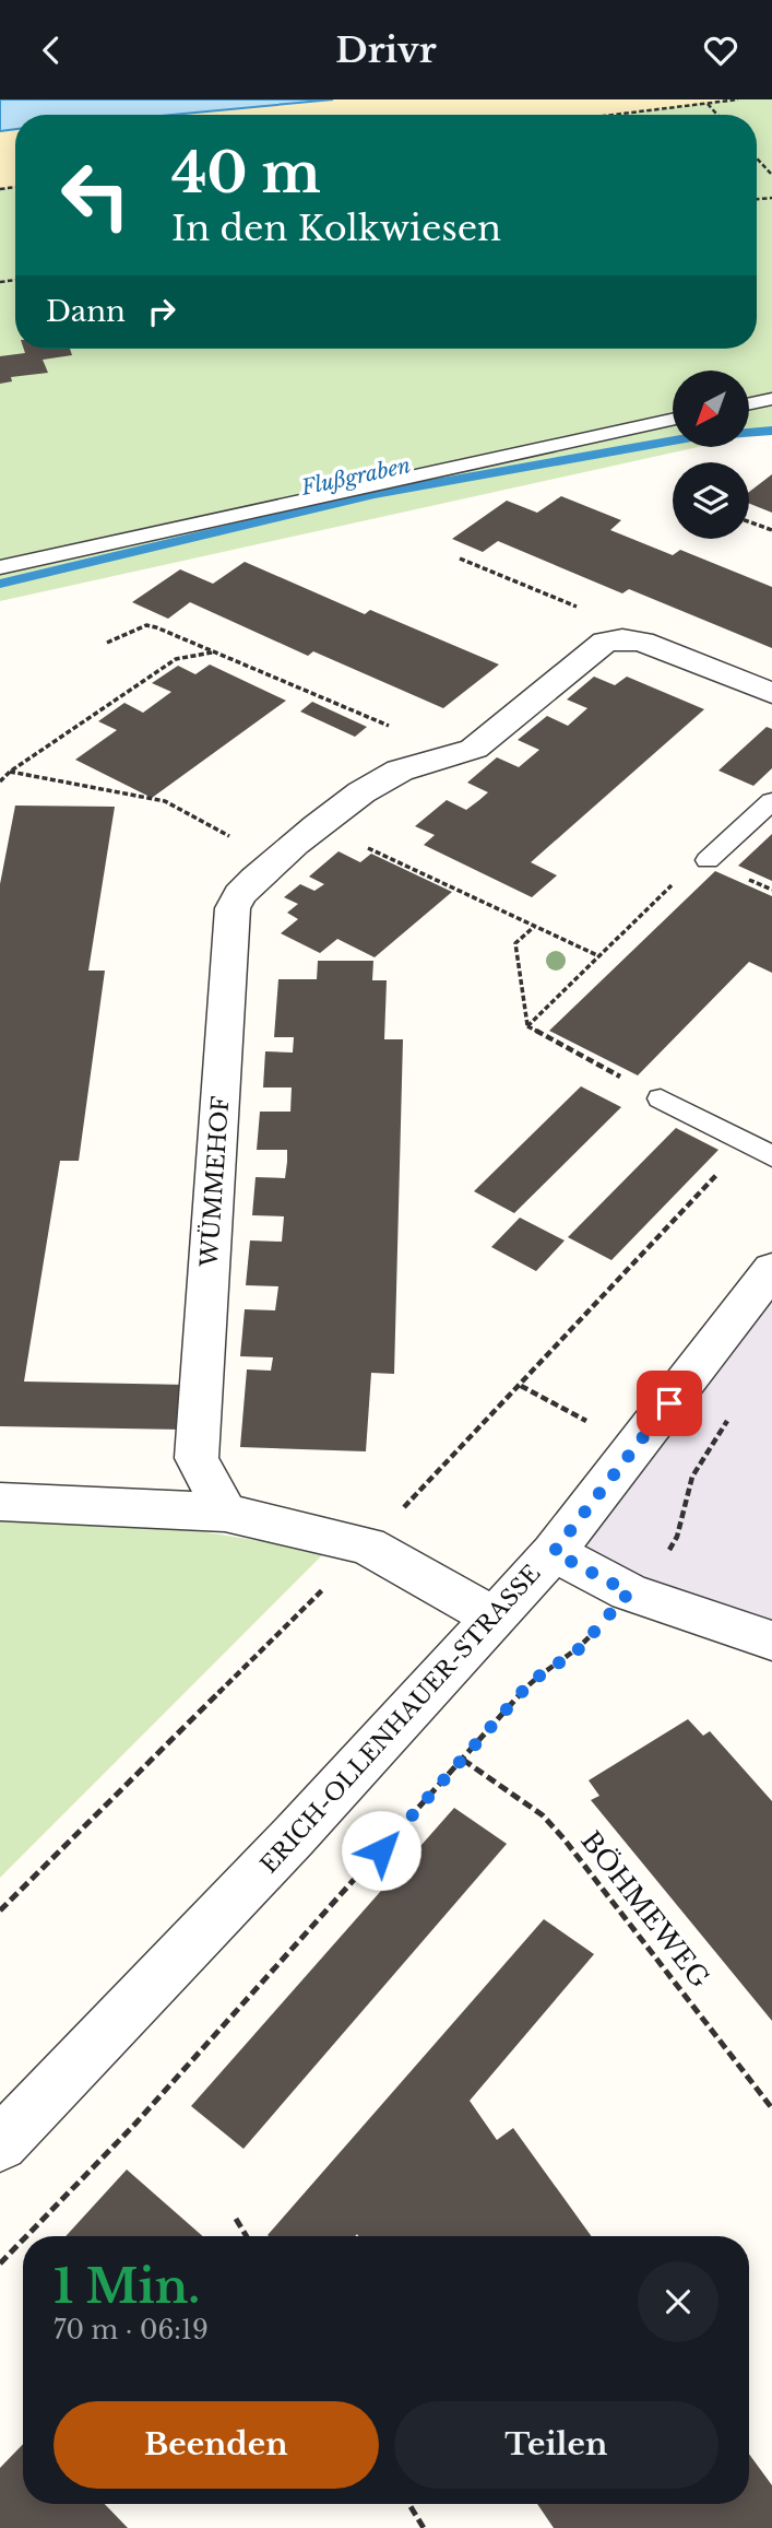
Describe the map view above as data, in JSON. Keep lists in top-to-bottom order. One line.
{"streets":{"street":["WÜMMEHOF","ERICH-OLLENHAUER-STRASSE"],"path":["BÖHMEWEG"]},"water":["Flußgraben"],"north":"bottom left","page":{"header":"Drivr","turn":["40 m","In den Kolkwiesen"],"then":"Dann","heading":["1 Min.","70 m · 06:19"],"buttons":["Beenden","Teilen"]}}
